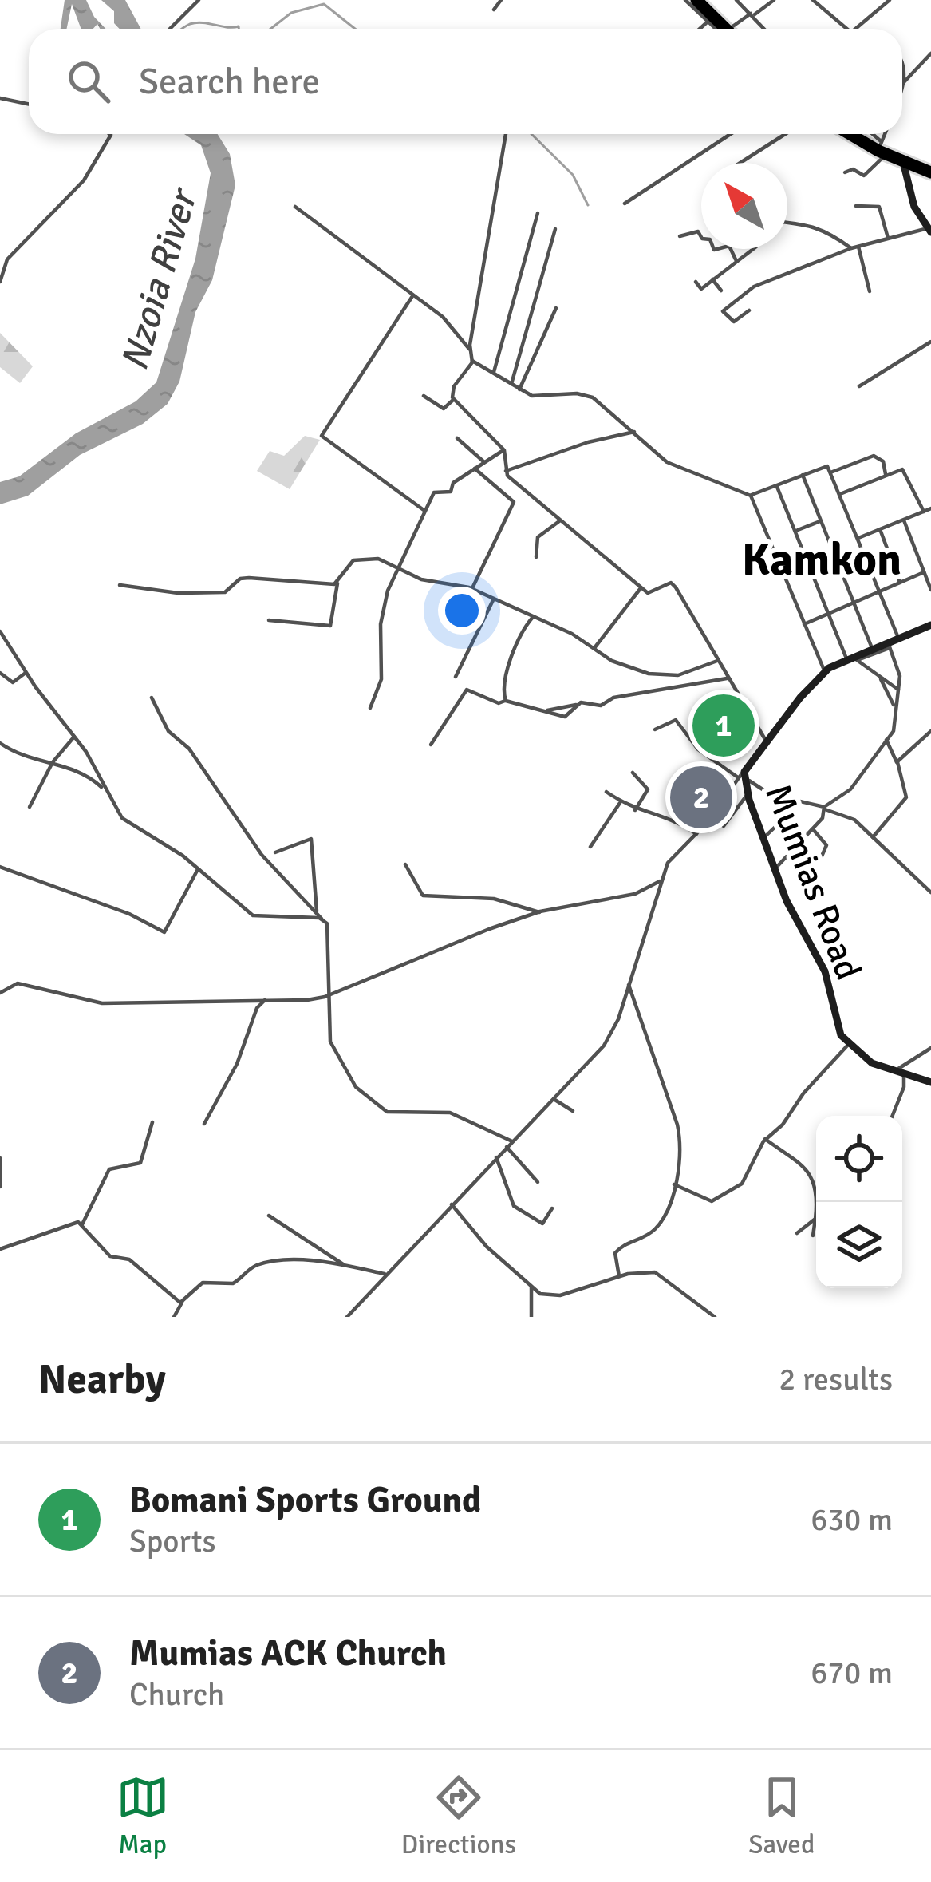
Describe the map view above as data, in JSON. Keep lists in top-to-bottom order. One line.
{"streets":{"street":["Mumias Road"]},"districts":["Kamkon"],"water":["Nzoia River"],"north":"top left","page":{"search":"Search here","pins":["1","2"],"heading":["Nearby","2 results"],"list":[{"mark":"1","name":"Bomani Sports Ground","note":"Sports","value":"630 m"},{"mark":"2","name":"Mumias ACK Church","note":"Church","value":"670 m"}],"nav":["Map","Directions","Saved"]}}
